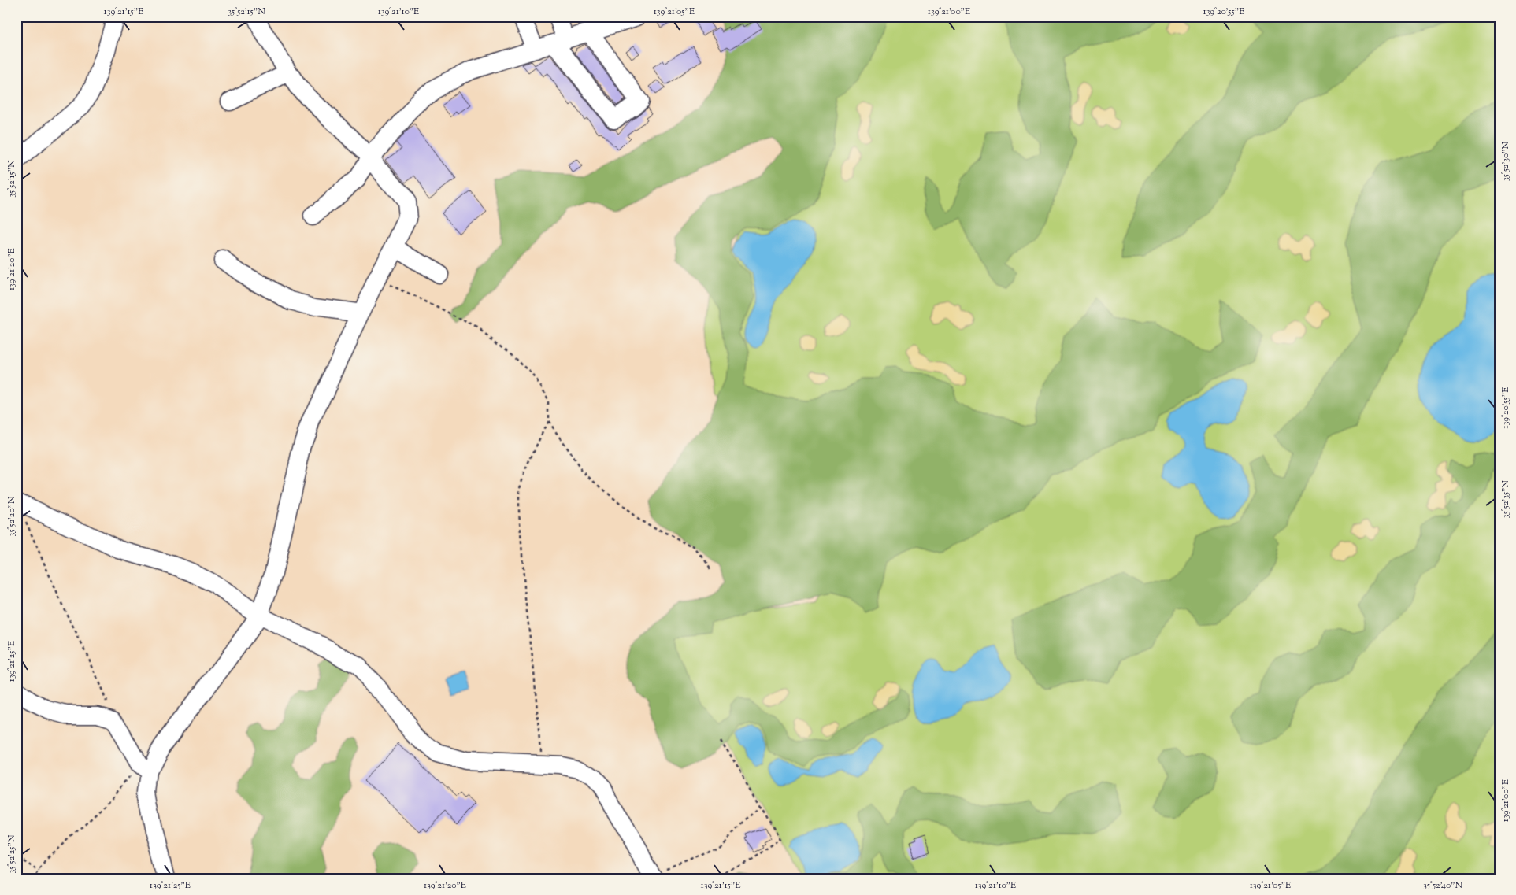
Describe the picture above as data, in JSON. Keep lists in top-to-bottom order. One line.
{"coordinates":["139°21'15\"E","35°52'15\"N","139°21'10\"E","139°21'05\"E","139°21'00\"E","139°20'55\"E","35°52'30\"N","139°21'20\"E","35°52'35\"N","35°52'20\"N","139°21'25\"E","35°52'25\"N","35°52'40\"N"]}
